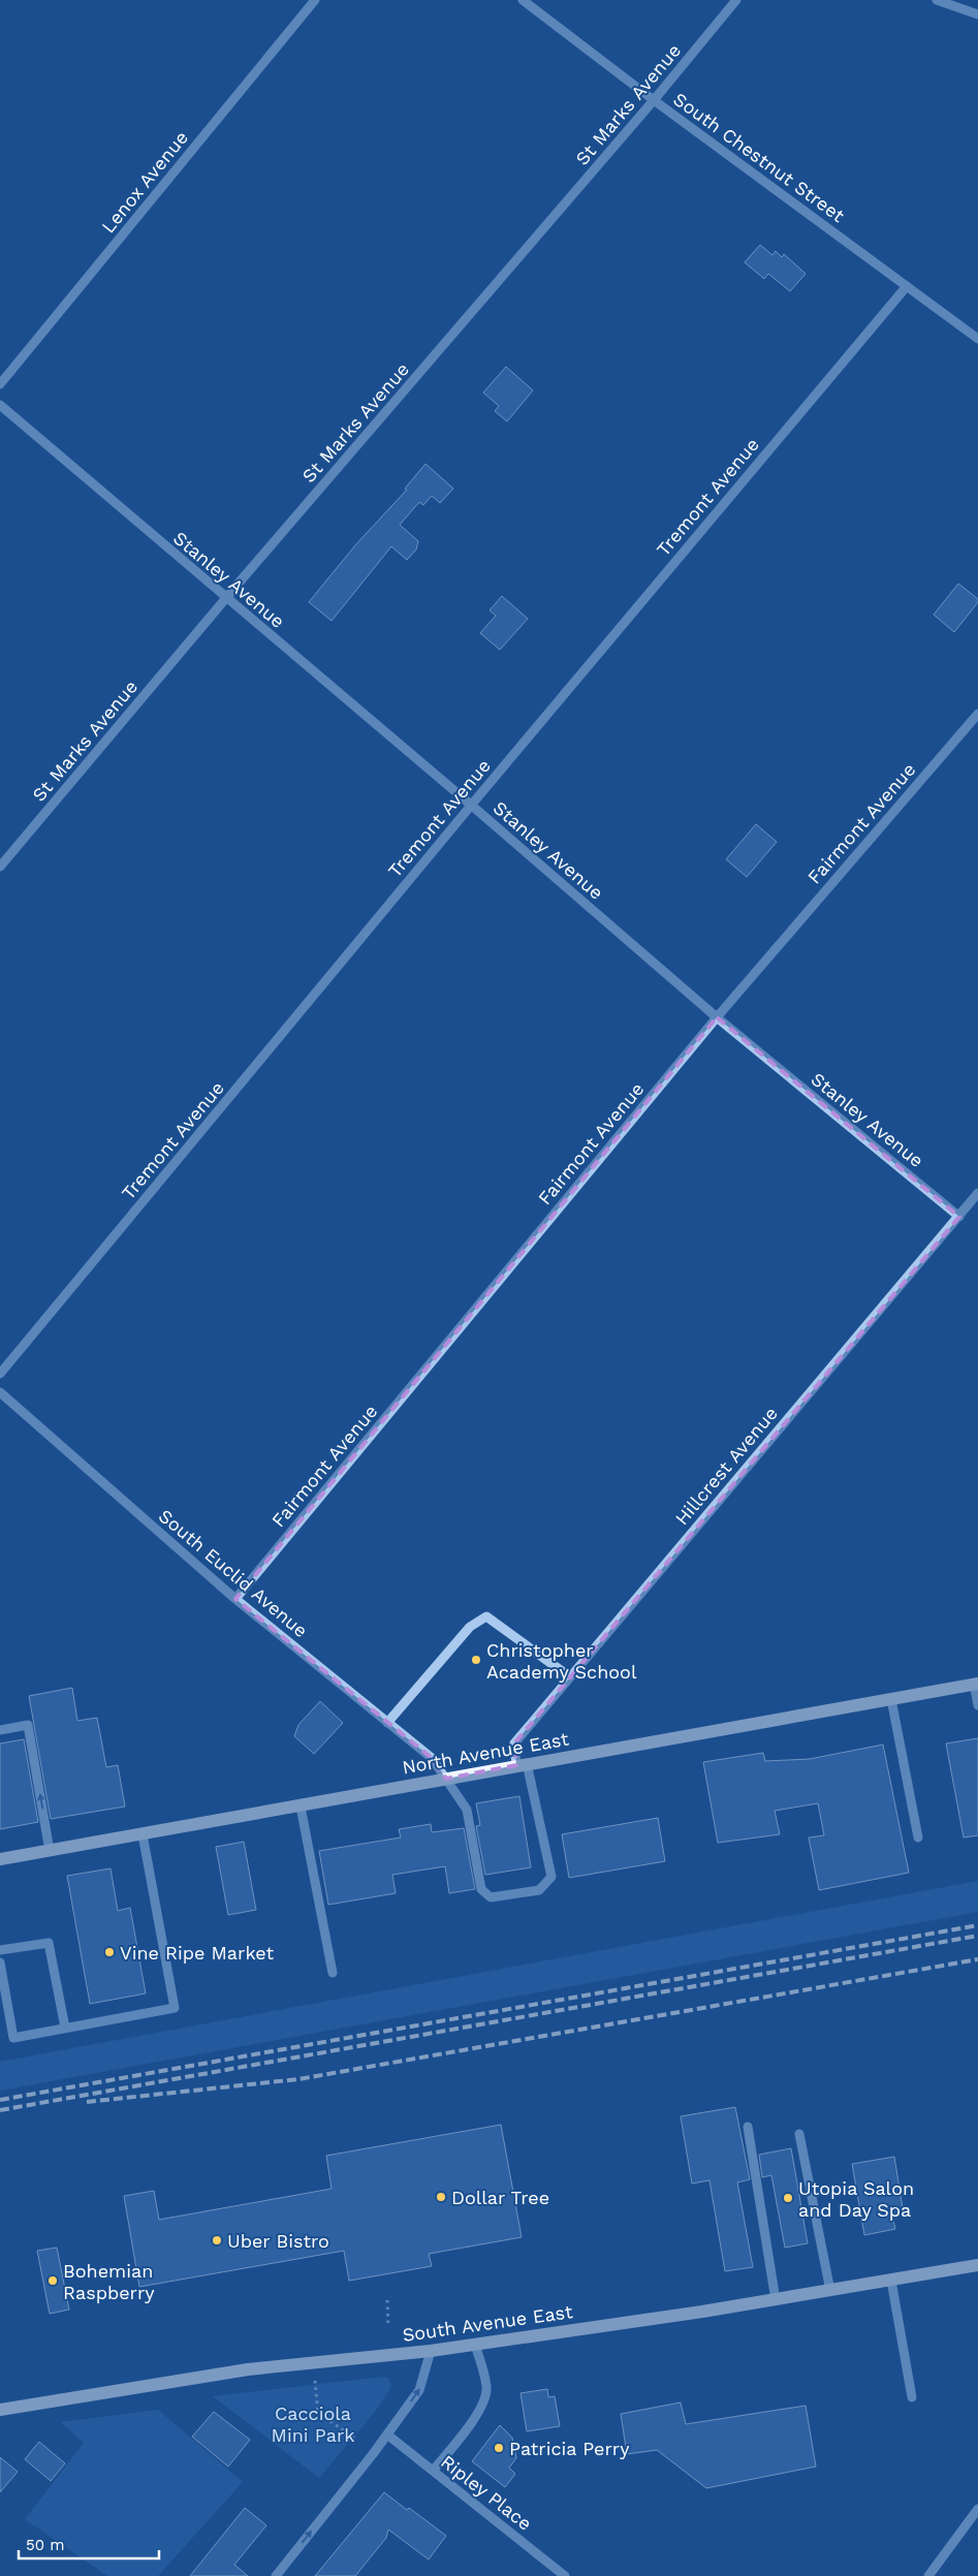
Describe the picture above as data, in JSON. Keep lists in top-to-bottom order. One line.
{"streets":{"main road":["North Avenue East","South Avenue East"],"street":["St Marks Avenue","South Chestnut Street","Lenox Avenue","Tremont Avenue","Stanley Avenue","Fairmont Avenue","Hillcrest Avenue","South Euclid Avenue","Ripley Place"]},"crossings":[["St Marks Avenue","South Chestnut Street"],["St Marks Avenue","Stanley Avenue"],["South Chestnut Street","Tremont Avenue"],["Tremont Avenue","Stanley Avenue"],["Stanley Avenue","Fairmont Avenue"],["Stanley Avenue","Hillcrest Avenue"],["Fairmont Avenue","South Euclid Avenue"],["Hillcrest Avenue","South Euclid Avenue"],["Hillcrest Avenue","North Avenue East"],["South Euclid Avenue","North Avenue East"]],"parks":["Cacciola Mini Park"],"places":["Christopher Academy School","Vine Ripe Market","Dollar Tree","Utopia Salon and Day Spa","Uber Bistro","Bohemian Raspberry","Patricia Perry"],"scale_bar":"50 m"}
